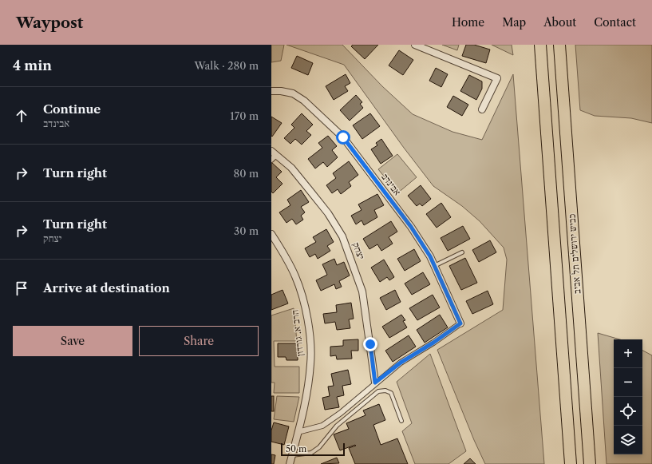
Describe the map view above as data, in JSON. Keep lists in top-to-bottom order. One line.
{"streets":{"highway":["כביש ירושלים תל אביב"],"street":["אבינדב","יצחק","הרב א. גורדון"]},"scale_bar":"50 m","page":{"header":"Waypost","nav":["Home","Map","About","Contact"],"heading":["4 min","Walk · 280 m"],"list":[["Continue","אבינדב","170 m"],["Turn right","80 m"],["Turn right","יצחק","30 m"],"Arrive at destination"],"buttons":["Save","Share"],"map_buttons":["+","−"],"scale":"50 m"}}
